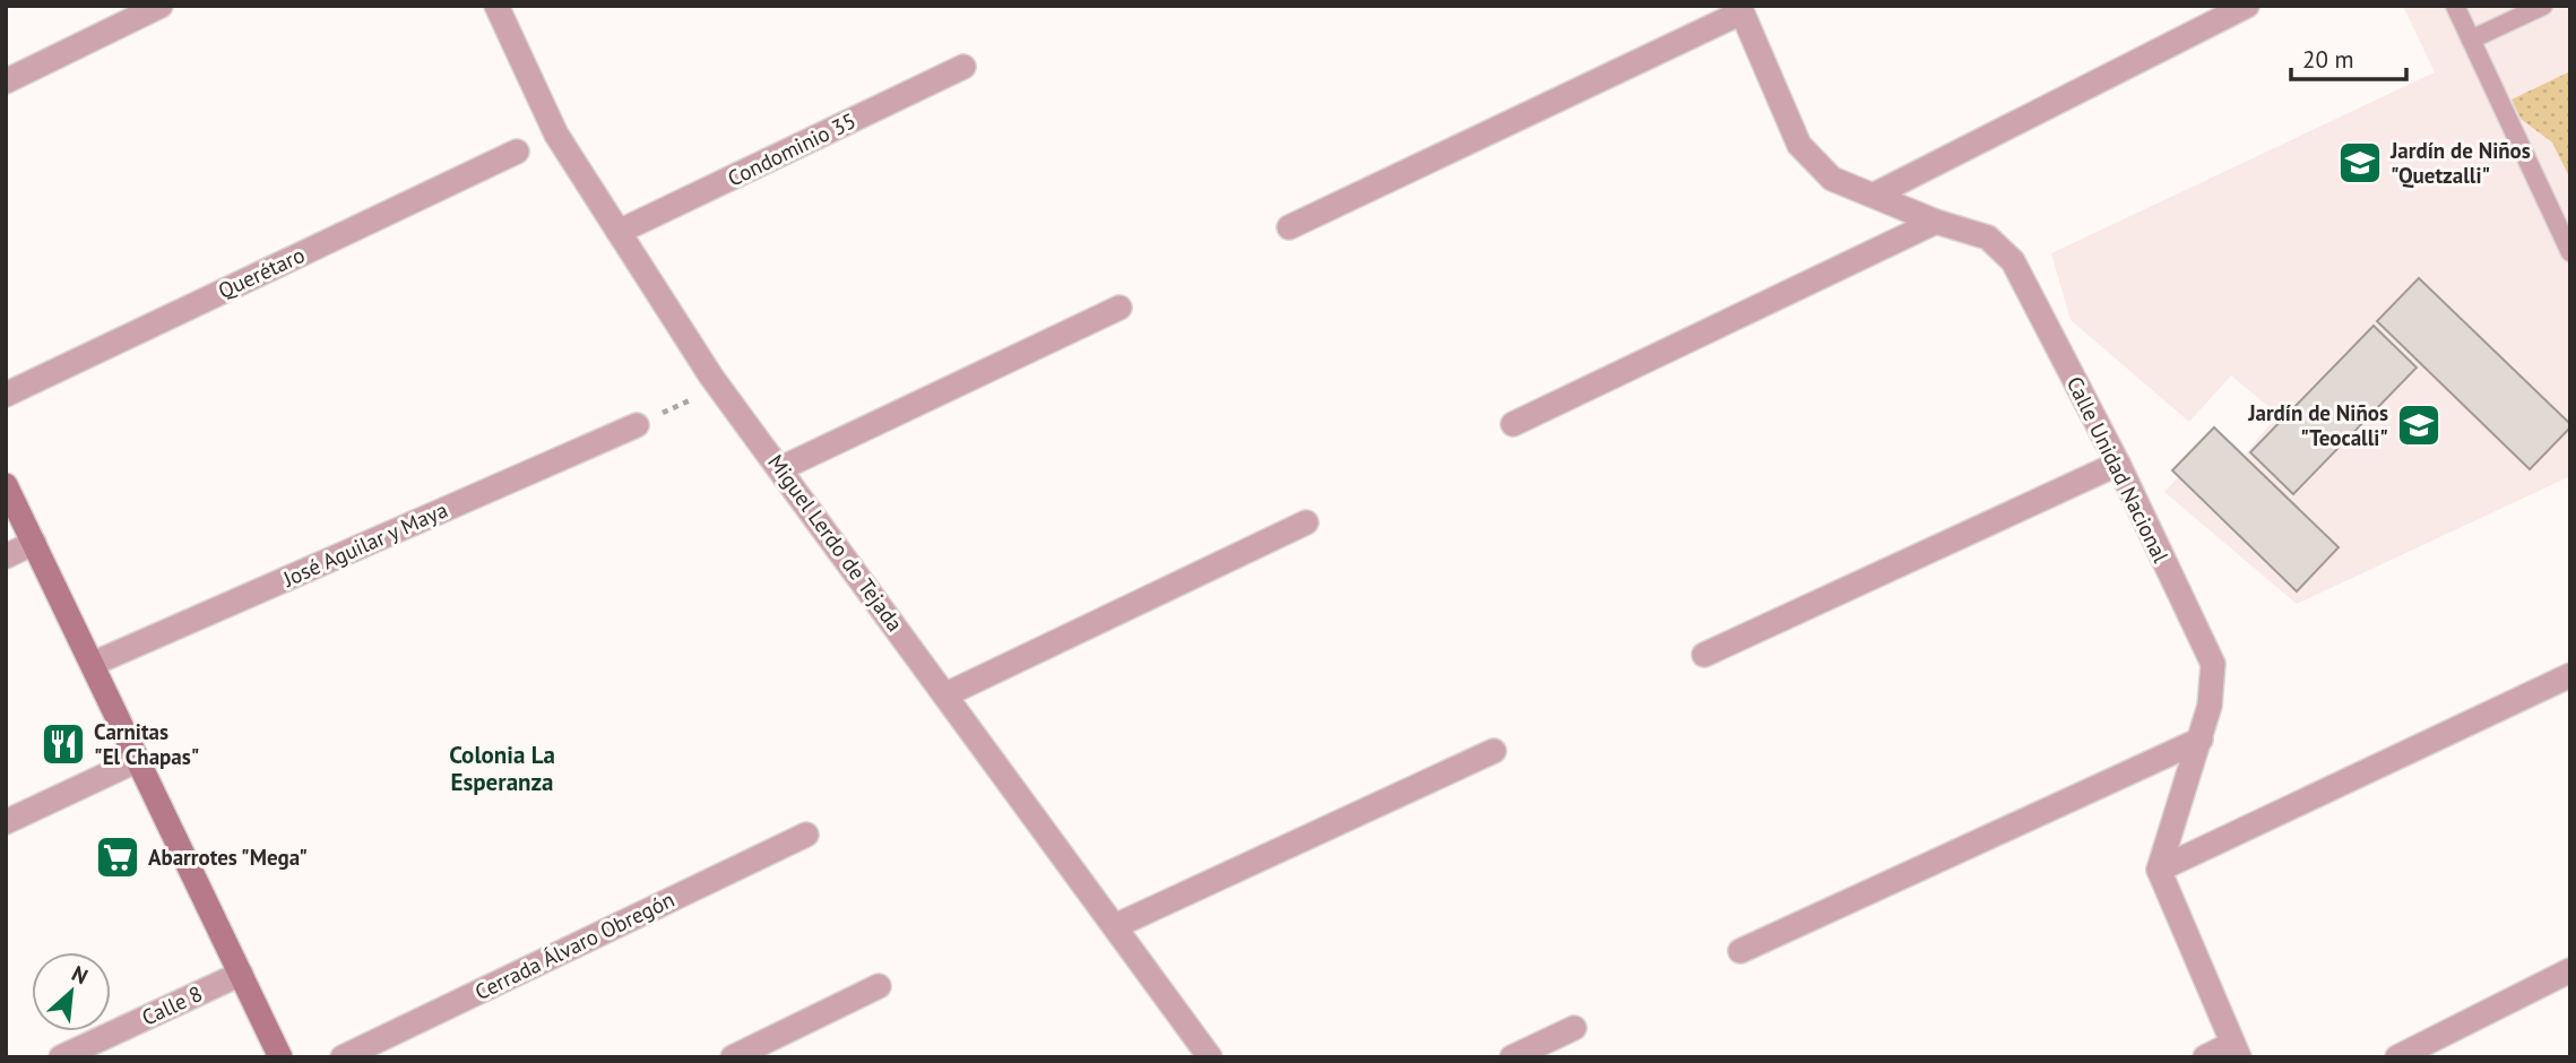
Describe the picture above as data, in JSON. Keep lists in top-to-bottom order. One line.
{"streets":{"street":["Condominio 35","Querétaro","Calle Unidad Nacional","Miguel Lerdo de Tejada","José Aguilar y Maya","Cerrada Álvaro Obregón","Calle 8"]},"crossings":[["Condominio 35","Miguel Lerdo de Tejada"]],"districts":["Colonia La Esperanza"],"places":{"school or university":["Jardín de Niños \"Quetzalli\"","Jardín de Niños \"Teocalli\""],"restaurant":["Carnitas \"El Chapas\""],"supermarket":["Abarrotes \"Mega\""]},"scale_bar":"20 m","north":"top right"}
